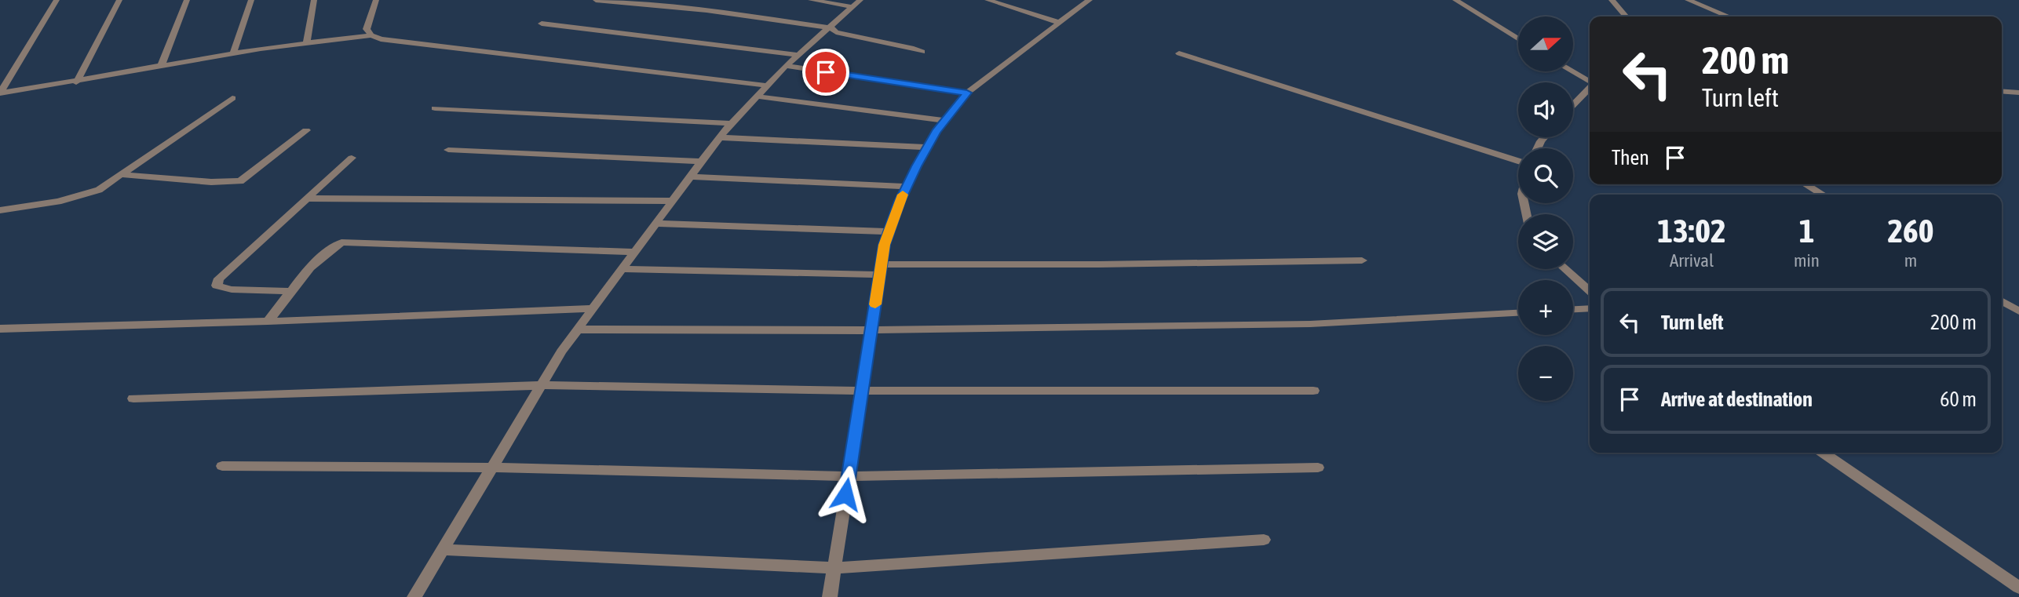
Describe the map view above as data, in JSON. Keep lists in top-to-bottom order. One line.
{"north":"right","page":{"map_buttons":["+","−"],"turn":["200 m","Turn left"],"then":"Then","eta":["13:02","Arrival","1","min","260","m"],"list":[{"name":"Turn left","value":"200 m"},{"name":"Arrive at destination","value":"60 m"}]}}
